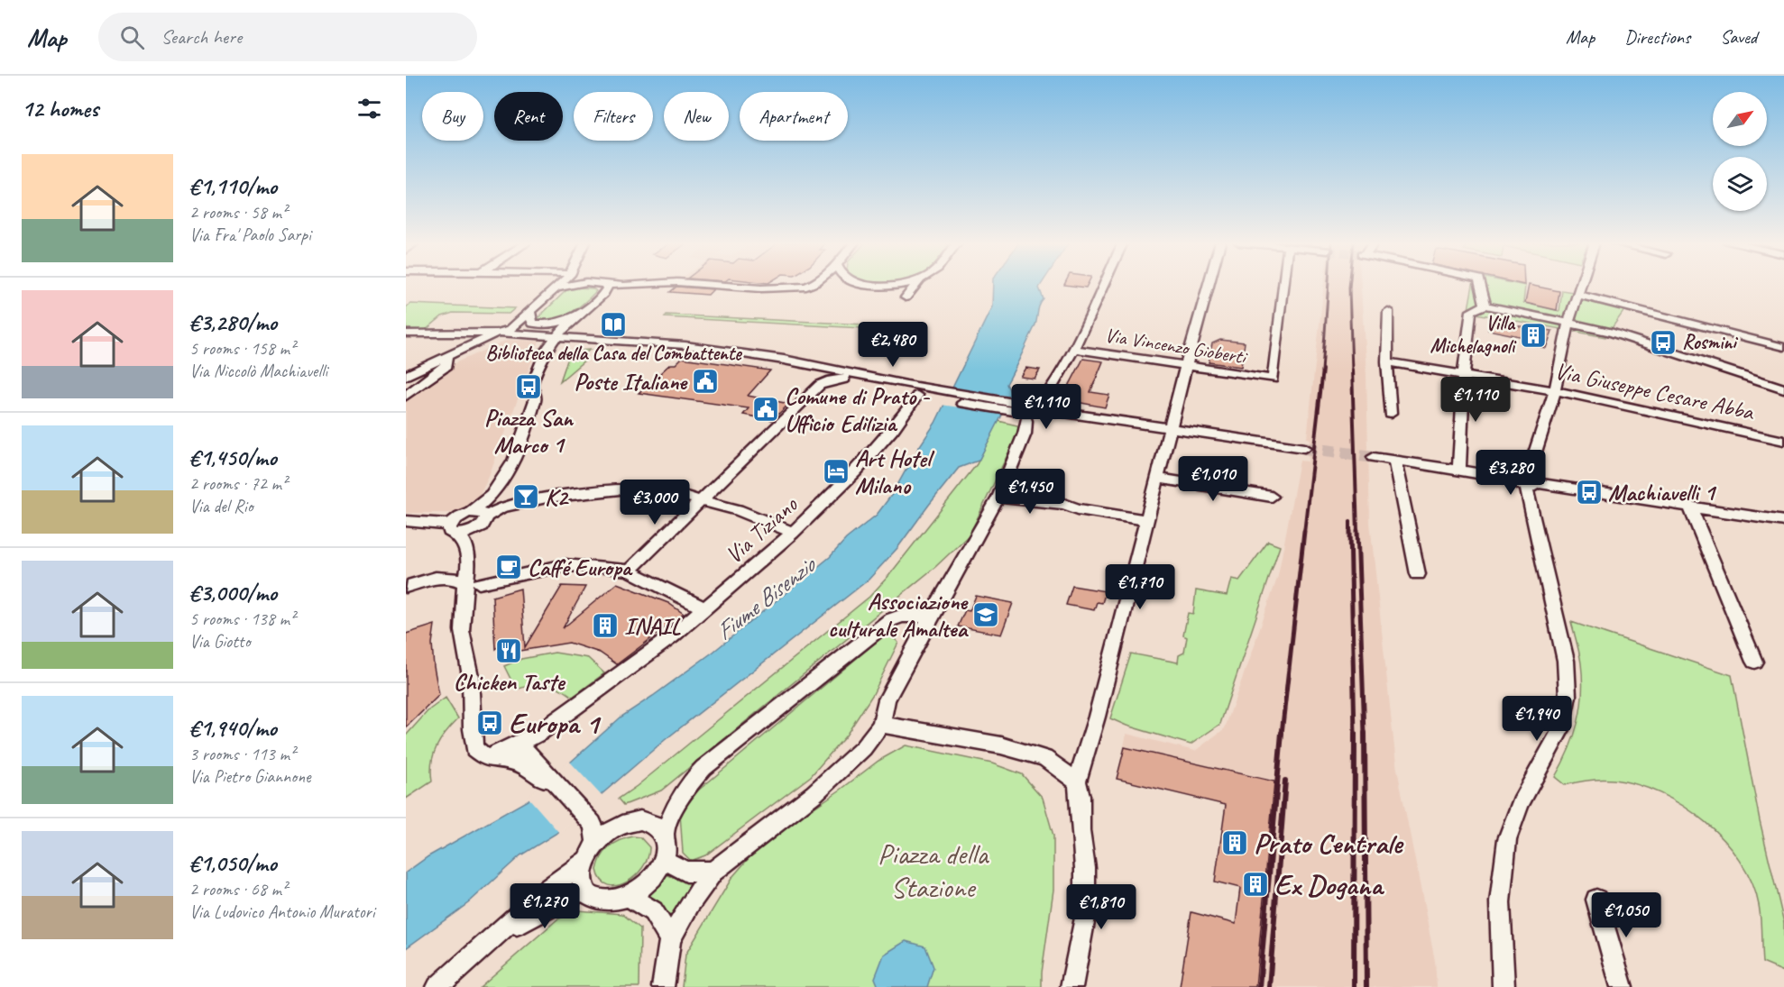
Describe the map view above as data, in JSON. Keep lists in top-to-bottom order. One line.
{"streets":{"street":["Via Vincenzo Gioberti","Via Giuseppe Cesare Abba","Via Tiziano"]},"water":["Fiume Bisenzio"],"parks":["Piazza della Stazione"],"places":{"library":["Biblioteca della Casa del Combattente"],"building":["Villa Michelagnoli","INAIL","Prato Centrale","Ex Dogana"],"bus stop":["Rosmini","Piazza San Marco 1","Machiavelli 1","Europa 1"],"public building":["Poste Italiane","Comune di Prato - Ufficio Edilizia"],"hotel":["Art Hotel Milano"],"bar":["K2"],"cafe":["Caffé Europa"],"school or university":["Associazione culturale Amaltea"],"restaurant":["Chicken Taste"]},"north":"top right","page":{"header":"Map","search":"Search here","nav":["Map","Directions","Saved"],"heading":"12 homes","chip":["Buy","Rent","Filters","New","Apartment"],"list":[{"name":"€1,110/mo","note":"2 rooms · 58 m² · Via Fra' Paolo Sarpi"},{"name":"€3,280/mo","note":"5 rooms · 158 m² · Via Niccolò Machiavelli"},{"name":"€1,450/mo","note":"2 rooms · 72 m² · Via del Rio"},{"name":"€3,000/mo","note":"5 rooms · 138 m² · Via Giotto"},{"name":"€1,940/mo","note":"3 rooms · 113 m² · Via Pietro Giannone"},{"name":"€1,050/mo","note":"2 rooms · 68 m² · Via Ludovico Antonio Muratori"}],"price":["€2,480","€1,110","€1,110","€3,280","€1,010","€1,450","€3,000","€1,710","€1,940","€1,270","€1,810","€1,050"]}}
